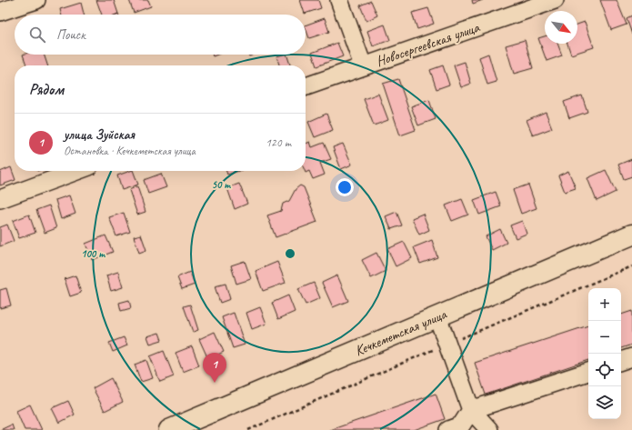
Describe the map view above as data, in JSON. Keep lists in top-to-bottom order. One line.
{"streets":{"main road":["Кечкеметская улица"],"street":["Новосергеевская улица"]},"north":"bottom right","page":{"search":"Поиск","heading":"Рядом","list":[{"mark":"1","name":"улица Зуйская","note":"Остановка · Кечкеметская улица","value":"120 m"}],"map_buttons":["+","−"],"pins":"1"},"rings":["50 m","100 m"]}
